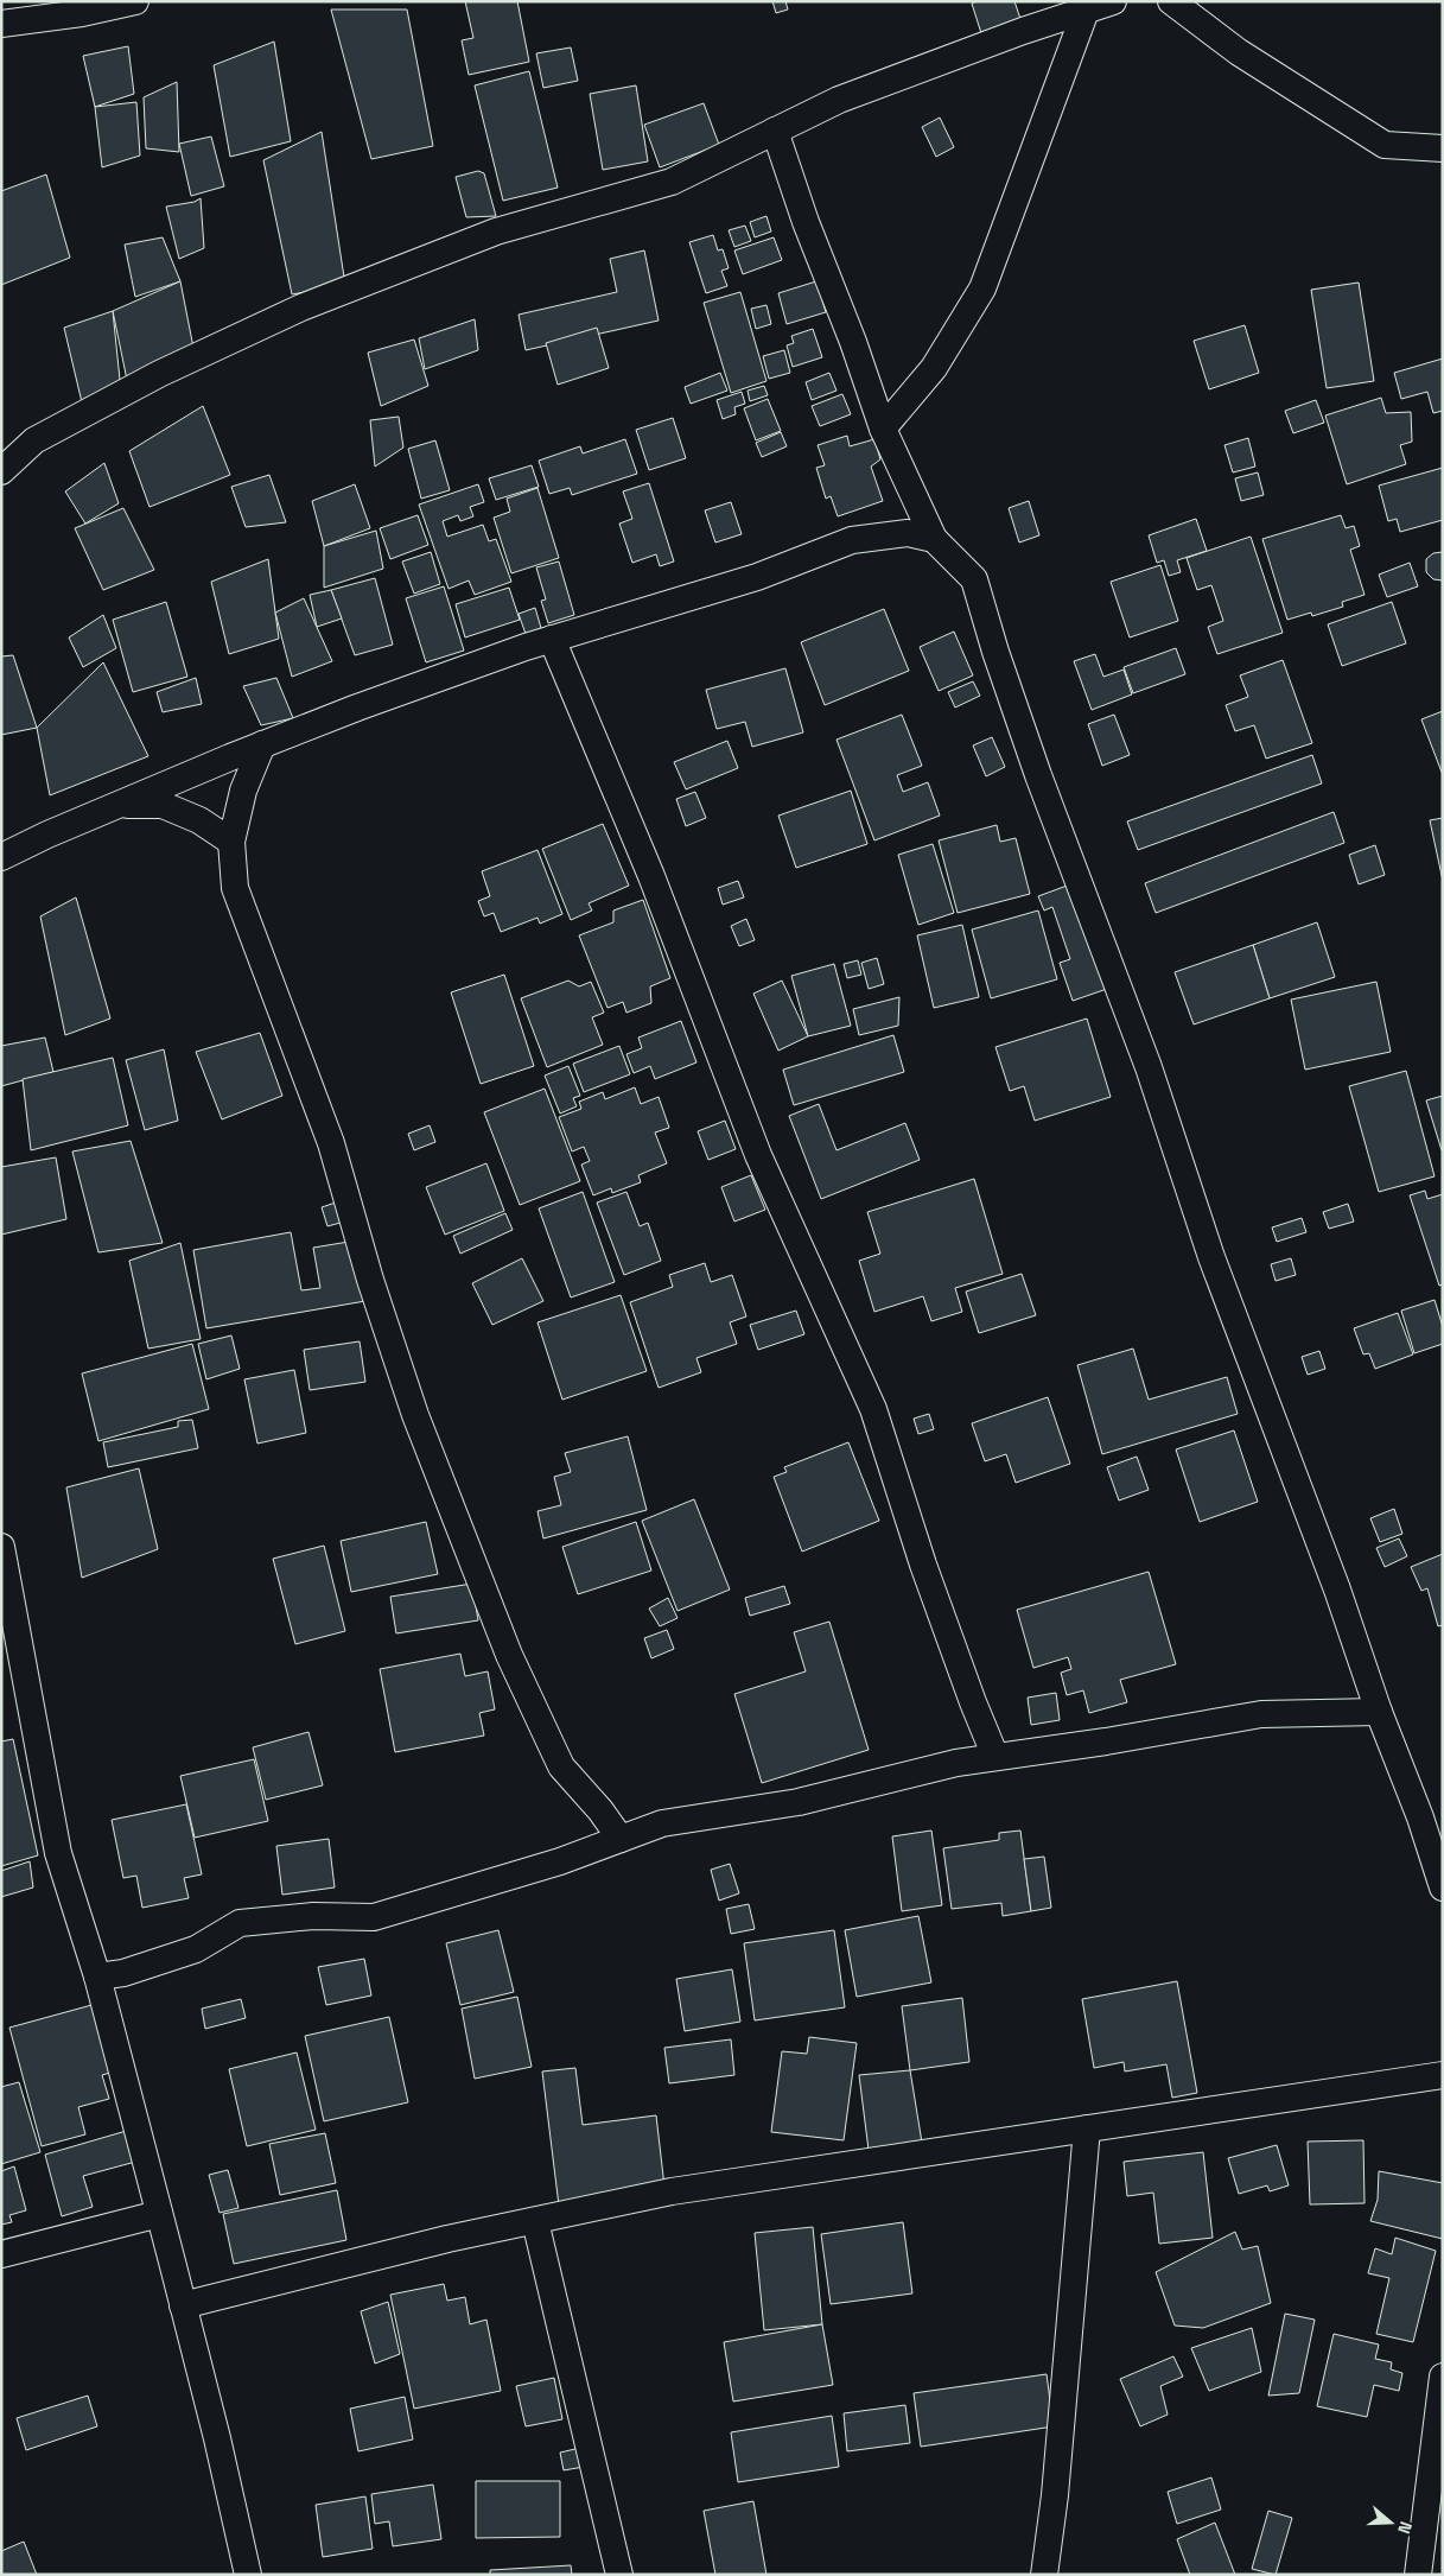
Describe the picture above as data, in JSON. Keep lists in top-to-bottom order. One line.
{"north":"right"}
